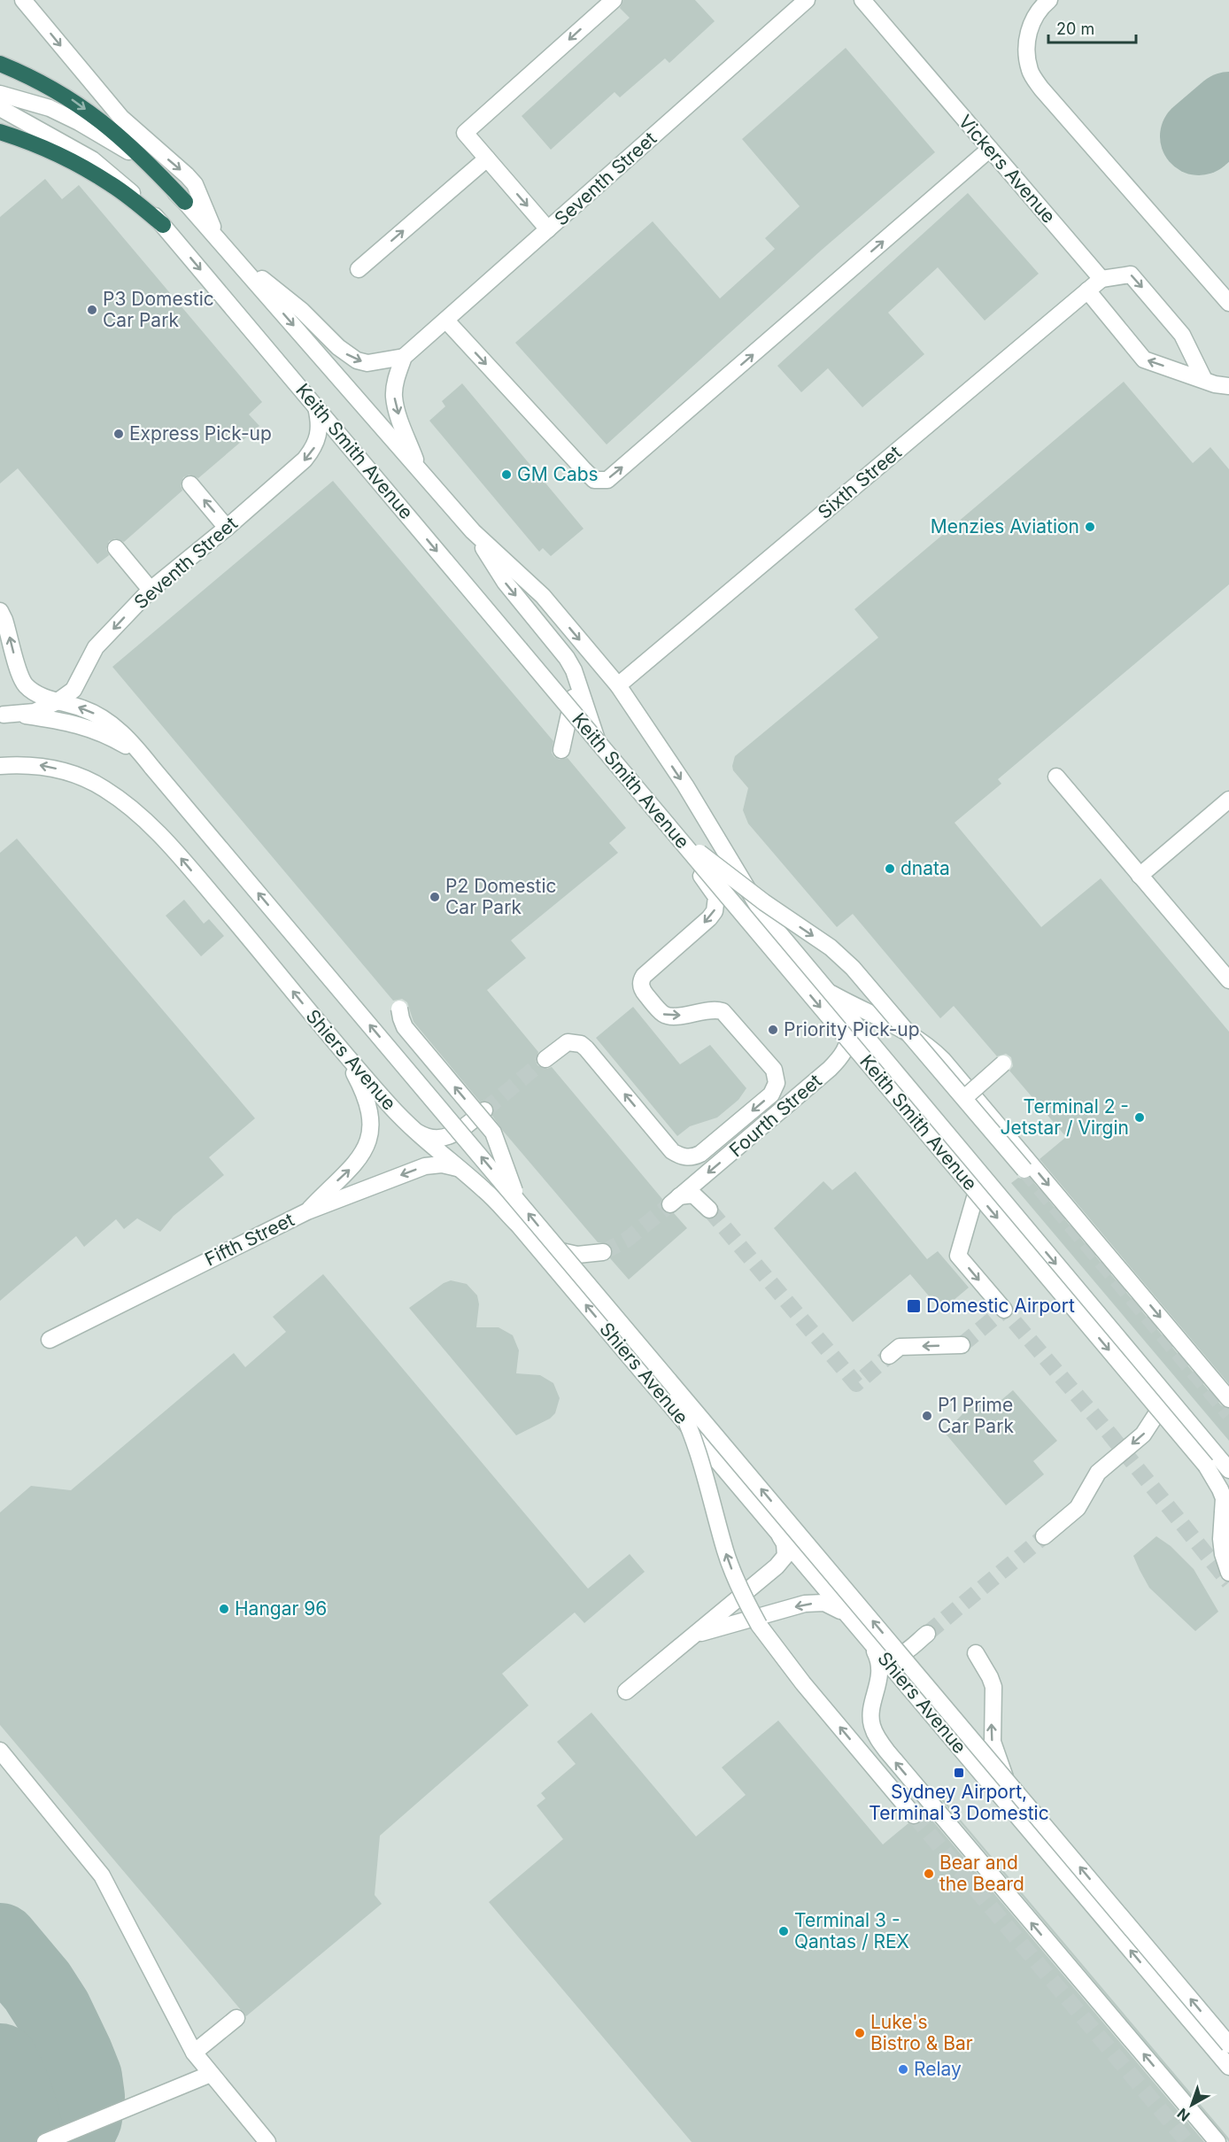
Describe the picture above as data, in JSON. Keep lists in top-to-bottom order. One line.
{"streets":{"street":["Vickers Avenue","Seventh Street","Keith Smith Avenue","Sixth Street","Shiers Avenue","Fourth Street","Fifth Street"]},"crossings":[["Vickers Avenue","Sixth Street"],["Seventh Street","Keith Smith Avenue"],["Seventh Street","Shiers Avenue"],["Keith Smith Avenue","Sixth Street"],["Keith Smith Avenue","Fourth Street"],["Shiers Avenue","Fifth Street"]],"one_way":["Fifth Street"],"places":{"other":["P3 Domestic Car Park","Express Pick-up","GM Cabs","Menzies Aviation","dnata","P2 Domestic Car Park","Priority Pick-up","Terminal 2 - Jetstar / Virgin","P1 Prime Car Park","Hangar 96","Bear and the Beard","Terminal 3 - Qantas / REX","Luke's Bistro & Bar","Relay"],"transit":["Domestic Airport","Sydney Airport, Terminal 3 Domestic"]},"scale_bar":"20 m","north":"bottom left"}
